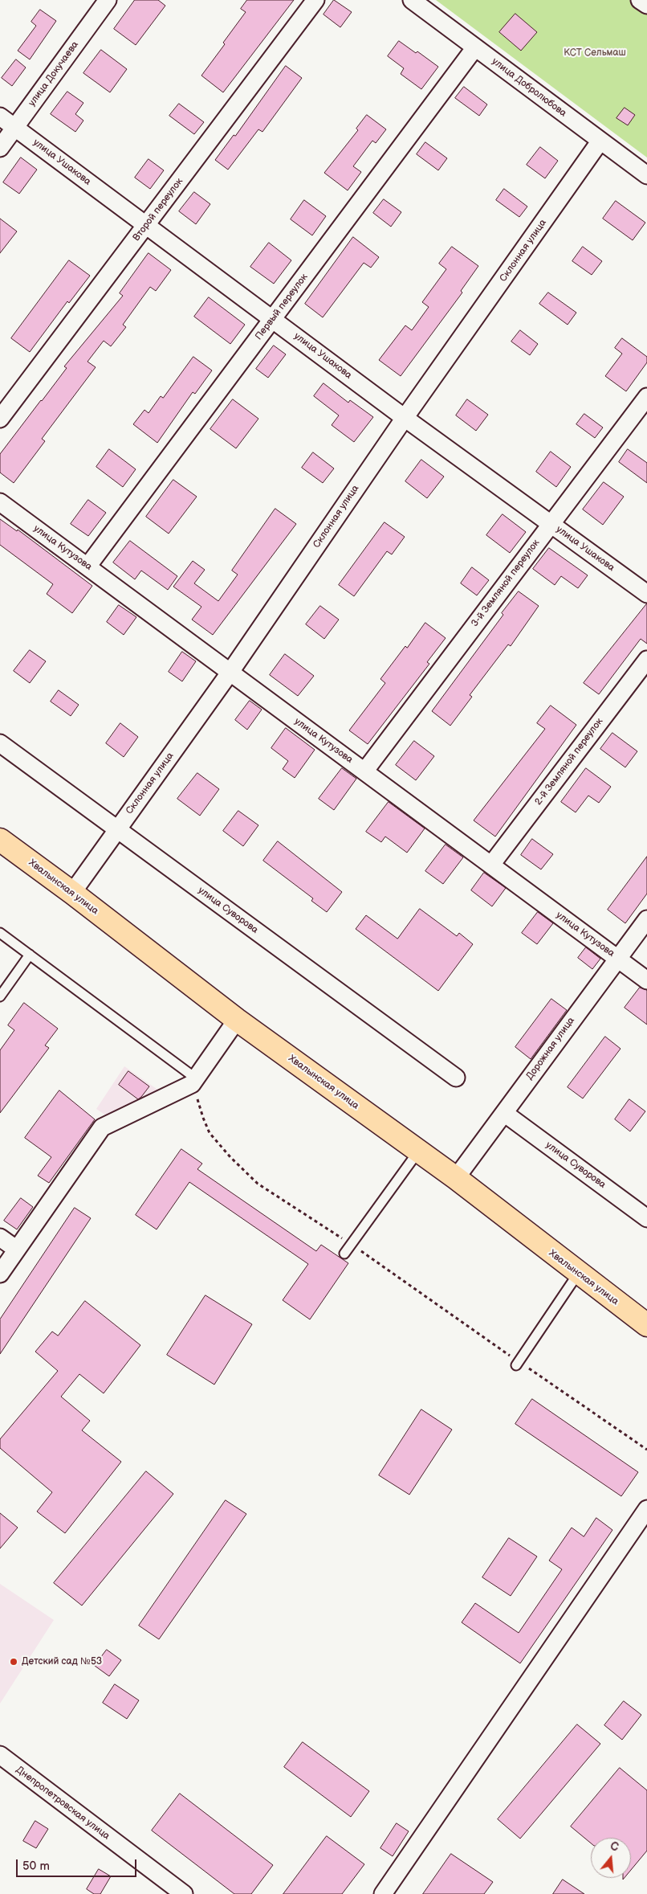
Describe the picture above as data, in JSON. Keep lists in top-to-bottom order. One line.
{"streets":{"main road":["Хвалынская улица"],"street":["улица Докучаева","улица Добролюбова","улица Ушакова","Второй переулок","Склонная улица","Первый переулок","улица Кутузова","3-й Земляной переулок","2-й Земляной переулок","улица Суворова","Дорожная улица","Днепропетровская улица"]},"crossings":[["улица Докучаева","улица Ушакова"],["улица Добролюбова","Склонная улица"],["улица Добролюбова","Первый переулок"],["улица Ушакова","Второй переулок"],["улица Ушакова","Склонная улица"],["улица Ушакова","Первый переулок"],["улица Ушакова","3-й Земляной переулок"],["Склонная улица","улица Кутузова"],["Склонная улица","Хвалынская улица"],["Склонная улица","улица Суворова"],["Первый переулок","улица Кутузова"],["улица Кутузова","3-й Земляной переулок"],["улица Кутузова","2-й Земляной переулок"],["улица Кутузова","Дорожная улица"],["Хвалынская улица","Дорожная улица"],["улица Суворова","Дорожная улица"]],"parks":["КСТ Сельмаш"],"places":["Детский сад №53"],"scale_bar":"50 m","north":"top"}
